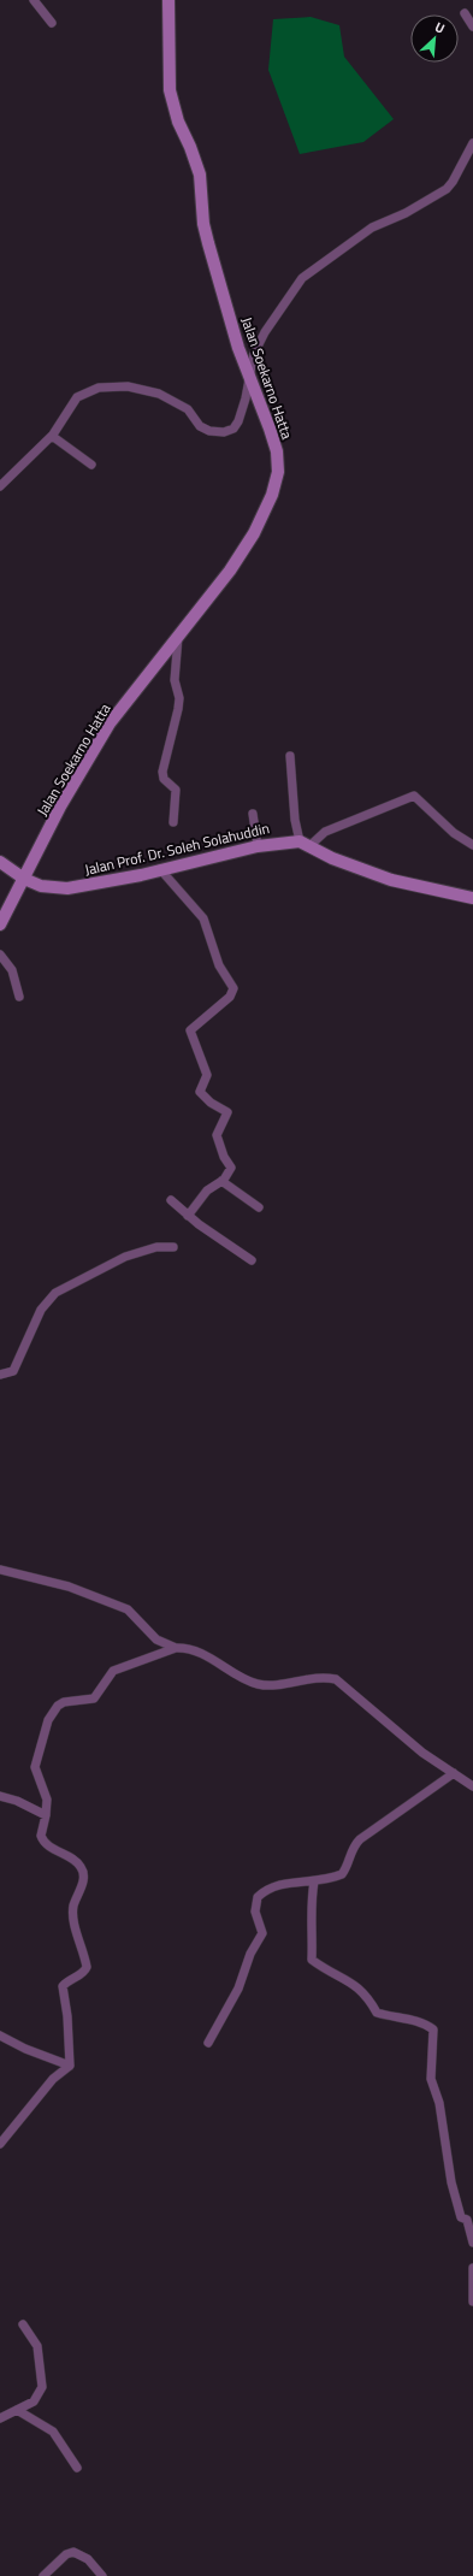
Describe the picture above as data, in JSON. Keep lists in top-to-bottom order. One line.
{"streets":{"street":["Jalan Soekarno Hatta","Jalan Prof. Dr. Soleh Solahuddin"]},"crossings":[["Jalan Soekarno Hatta","Jalan Prof. Dr. Soleh Solahuddin"]],"north":"top right"}
